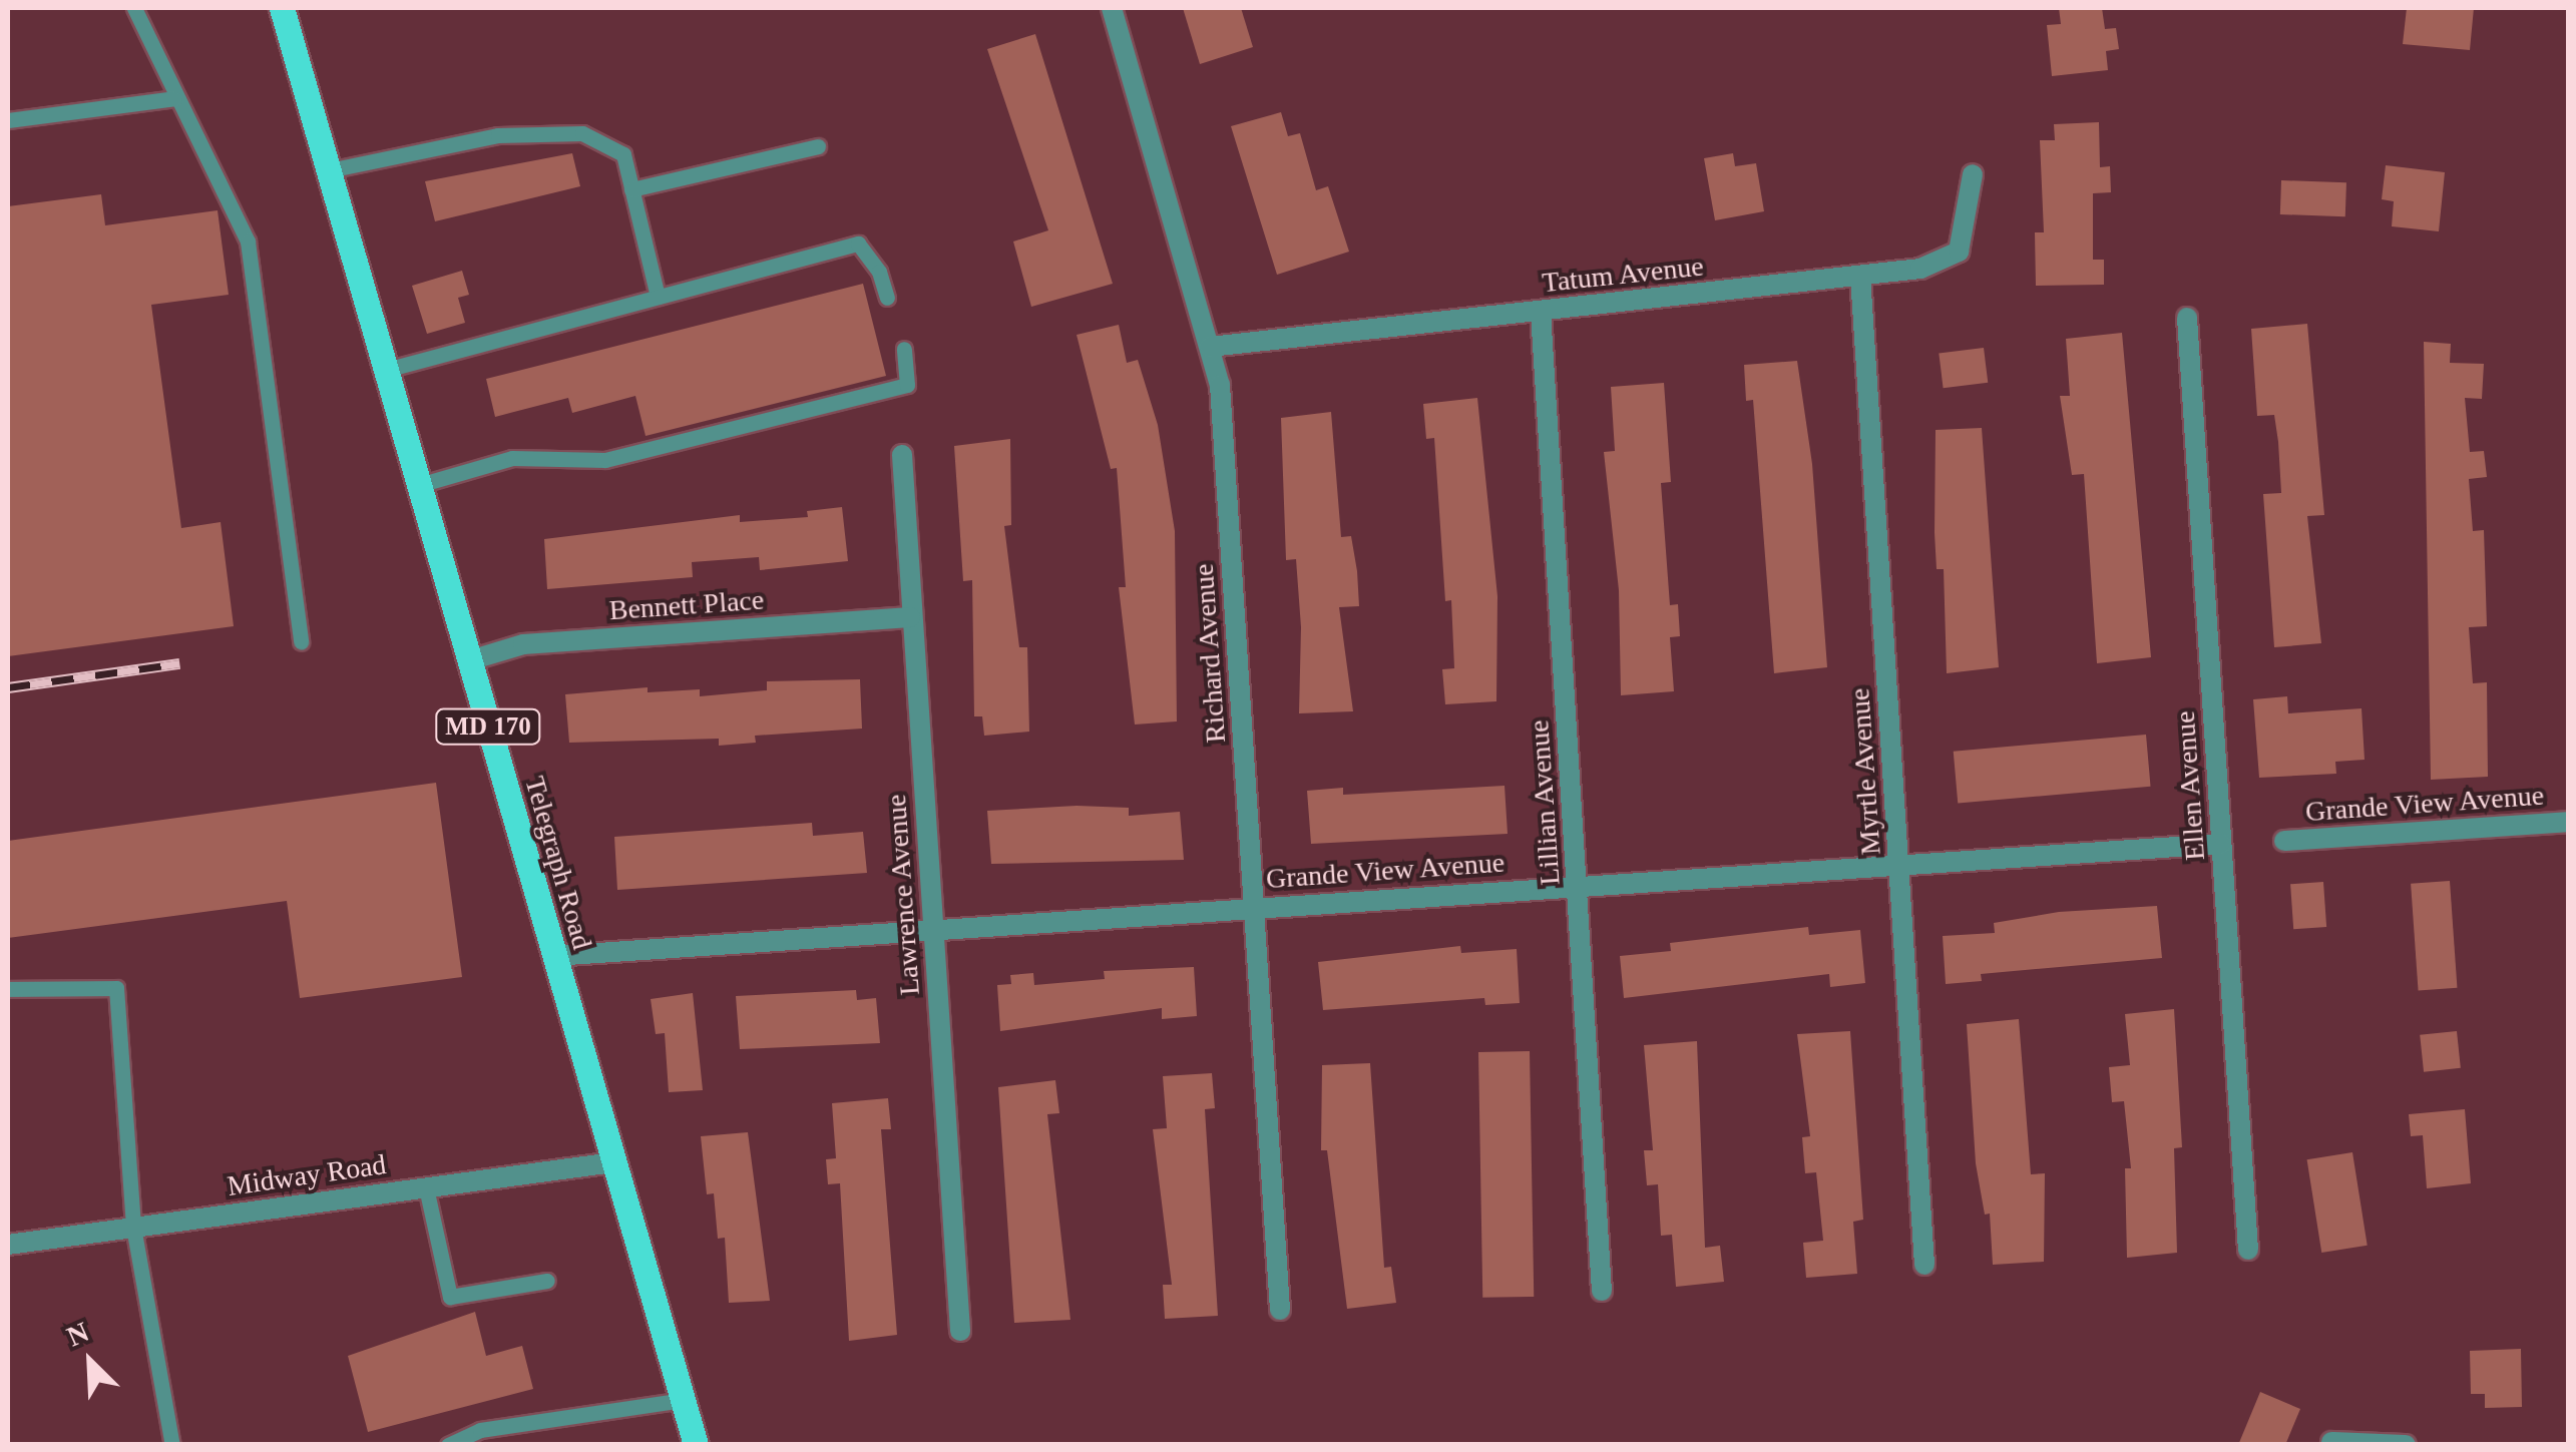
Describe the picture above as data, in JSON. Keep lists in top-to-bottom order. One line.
{"streets":{"main road":["MD 170","Telegraph Road"],"street":["Tatum Avenue","Bennett Place","Richard Avenue","Myrtle Avenue","Ellen Avenue","Lillian Avenue","Grande View Avenue","Lawrence Avenue","Midway Road"]},"crossings":[["Tatum Avenue","Richard Avenue"],["Tatum Avenue","Myrtle Avenue"],["Tatum Avenue","Lillian Avenue"],["Bennett Place","Telegraph Road"],["Bennett Place","Lawrence Avenue"],["Richard Avenue","Grande View Avenue"],["Myrtle Avenue","Grande View Avenue"],["Ellen Avenue","Grande View Avenue"],["Lillian Avenue","Grande View Avenue"],["Grande View Avenue","Telegraph Road"],["Grande View Avenue","Lawrence Avenue"],["Telegraph Road","Midway Road"]],"north":"top left"}
